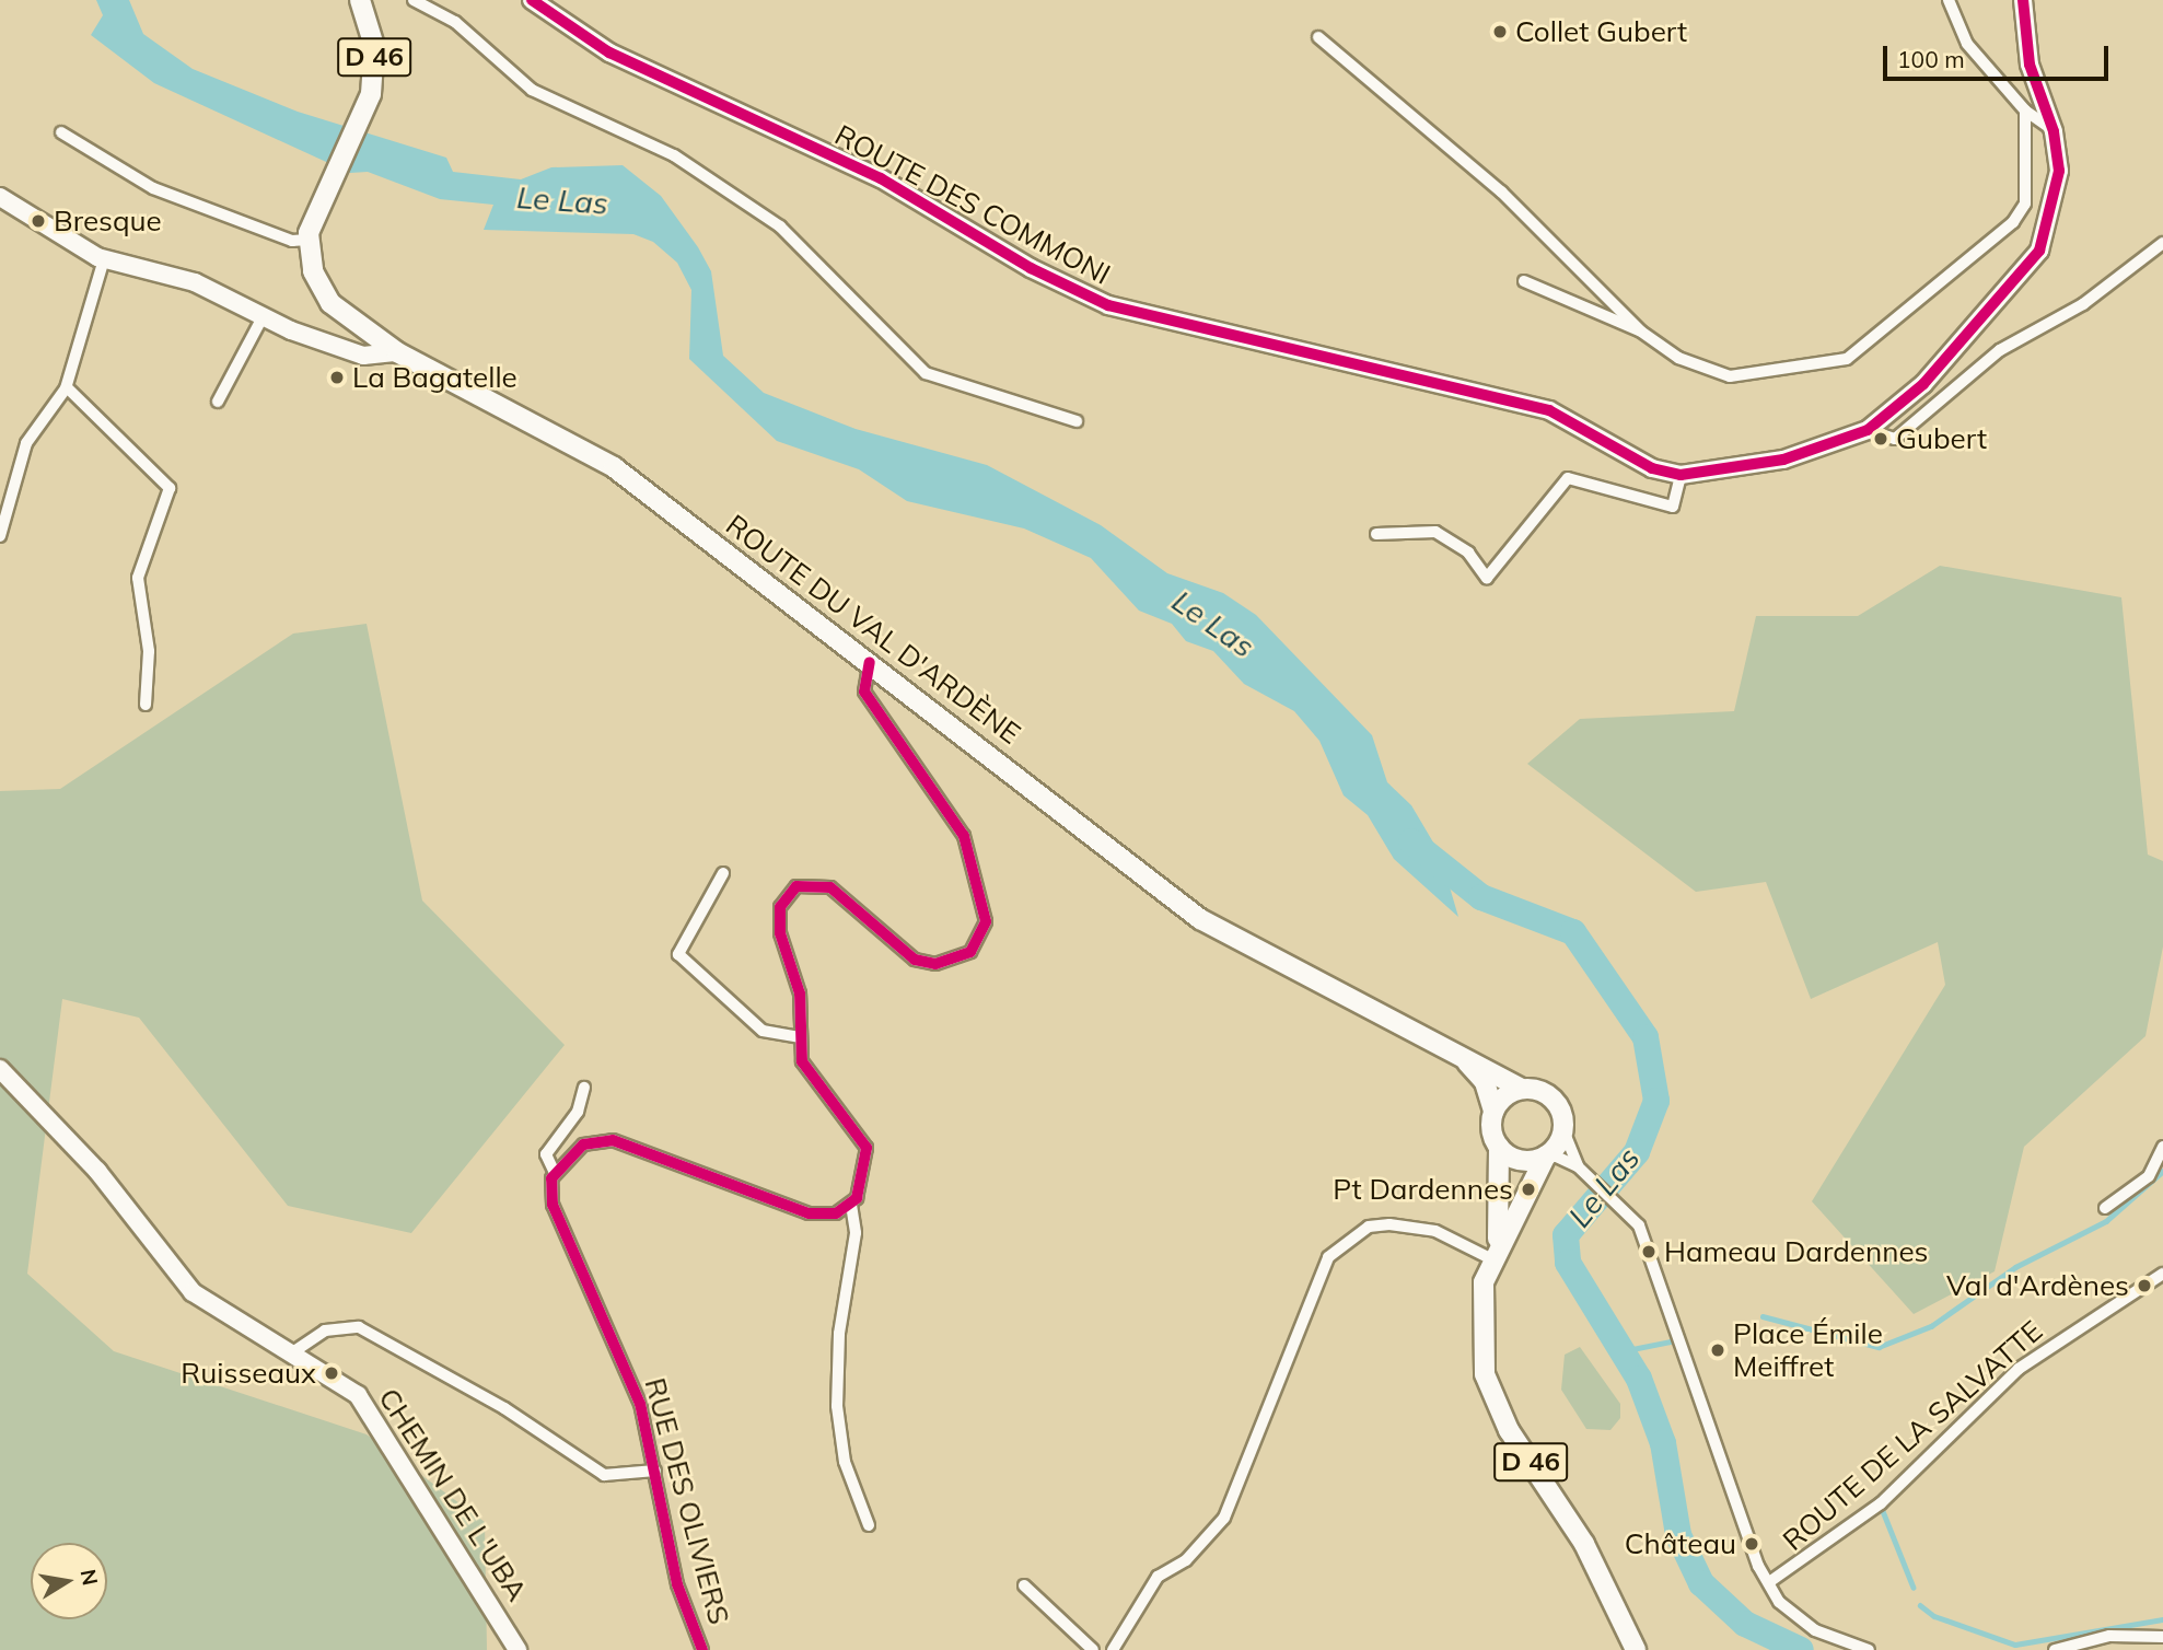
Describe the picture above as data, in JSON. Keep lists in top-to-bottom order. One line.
{"streets":{"main road":["D 46","ROUTE DU VAL D'ARDÈNE"],"street":["ROUTE DES COMMONI","ROUTE DE LA SALVATTE","CHEMIN DE L'UBA","RUE DES OLIVIERS"]},"crossings":[["D 46","ROUTE DU VAL D'ARDÈNE"]],"water":["Le Las"],"places":["Collet Gubert","Bresque","La Bagatelle","Gubert","Pt Dardennes","Hameau Dardennes","Val d'Ardènes","Place Émile Meiffret","Ruisseaux","Château"],"scale_bar":"100 m","north":"right"}
